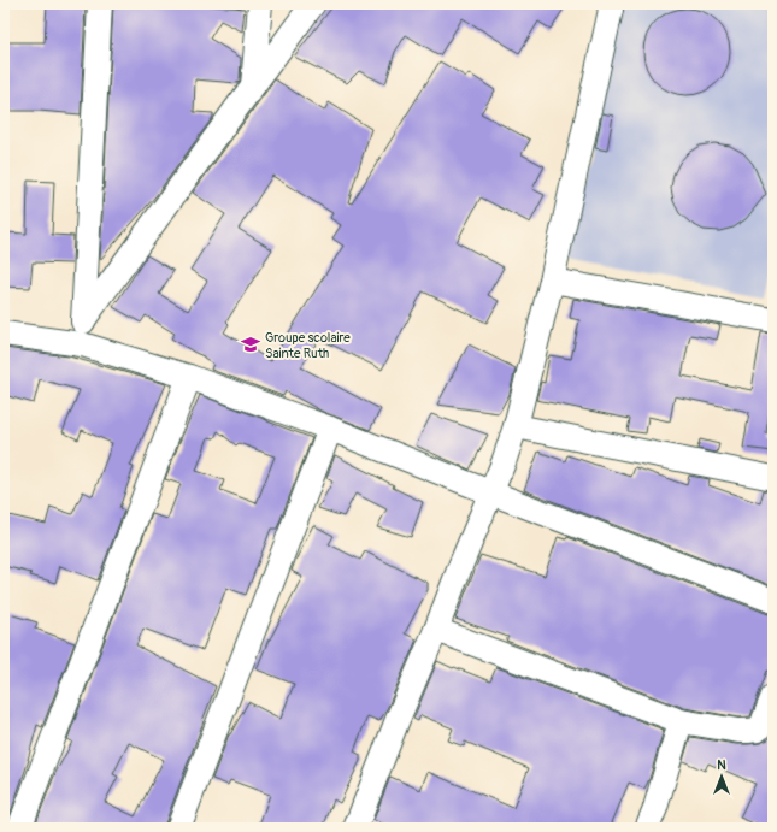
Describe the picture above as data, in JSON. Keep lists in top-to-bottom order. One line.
{"places":{"school or university":["Groupe scolaire Sainte Ruth"]},"north":"top"}
